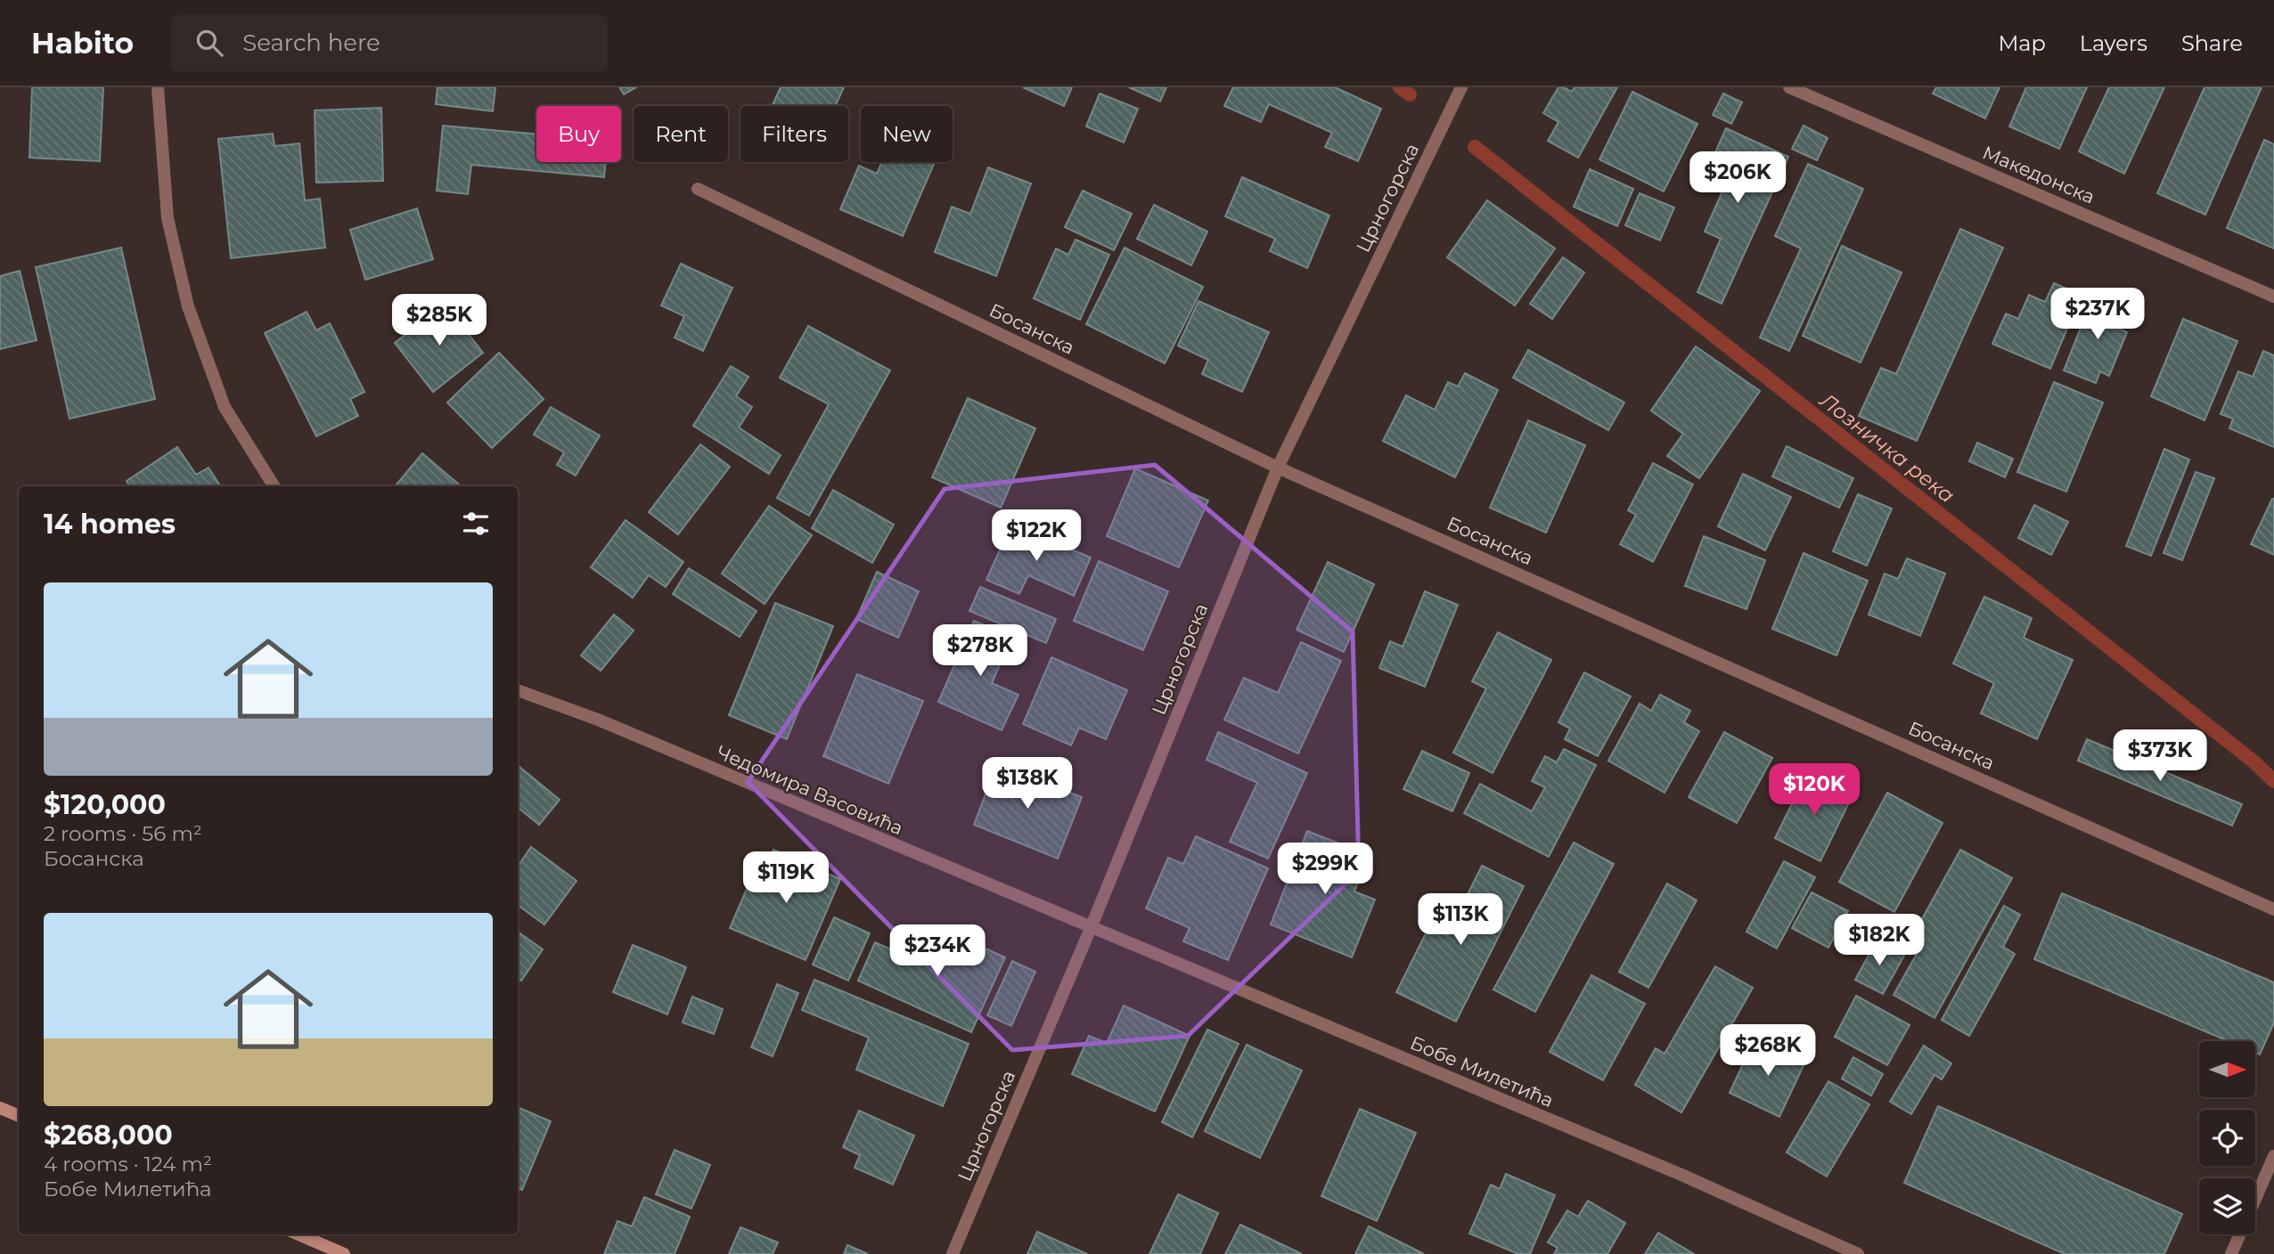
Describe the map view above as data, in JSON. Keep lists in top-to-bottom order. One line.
{"streets":{"street":["Македонска","Црногорска","Босанска","Чедомира Васовића","Бобе Милетића"]},"crossings":[["Црногорска","Босанска"],["Црногорска","Чедомира Васовића"],["Црногорска","Бобе Милетића"],["Чедомира Васовића","Бобе Милетића"]],"water":["Лозничка река"],"north":"right","page":{"header":"Habito","search":"Search here","nav":["Map","Layers","Share"],"chip":["Buy","Rent","Filters","New"],"price":["$206K","$237K","$285K","$122K","$278K","$373K","$138K","$120K","$299K","$119K","$113K","$182K","$234K","$268K"],"heading":"14 homes","list":[{"name":"$120,000","note":"2 rooms · 56 m² · Босанска"},{"name":"$268,000","note":"4 rooms · 124 m² · Бобе Милетића"}]}}
